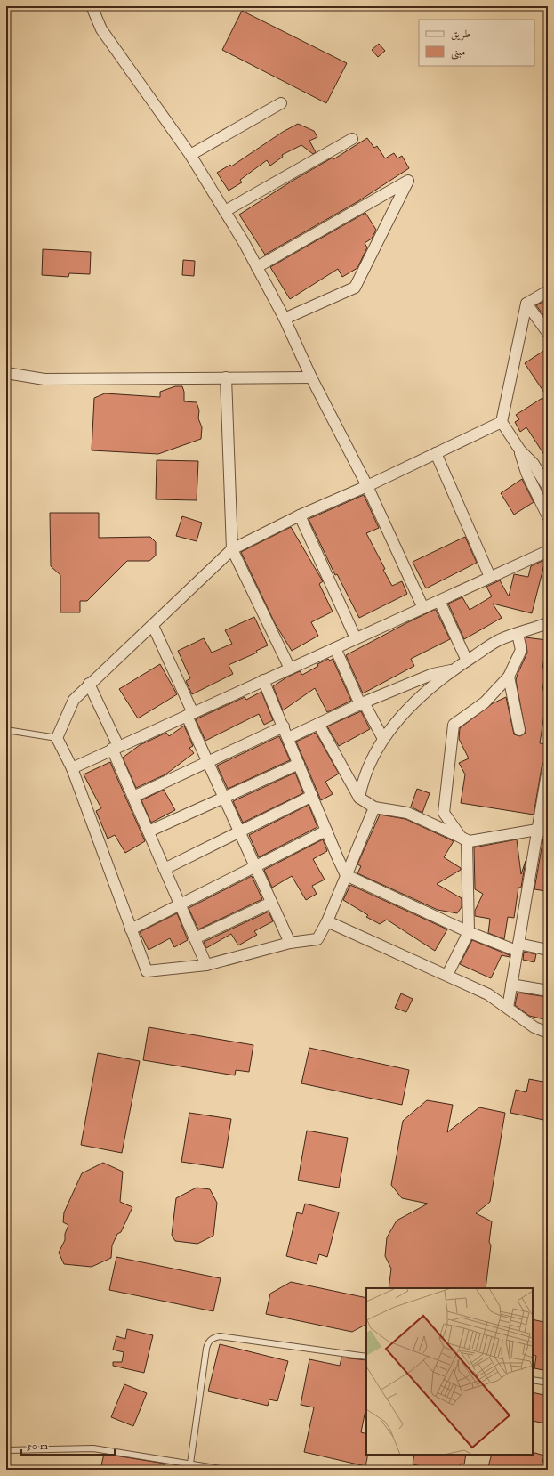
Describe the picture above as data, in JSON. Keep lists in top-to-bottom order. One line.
{"legend":["طريق","مبنى"],"scale_bar":"50 m"}
